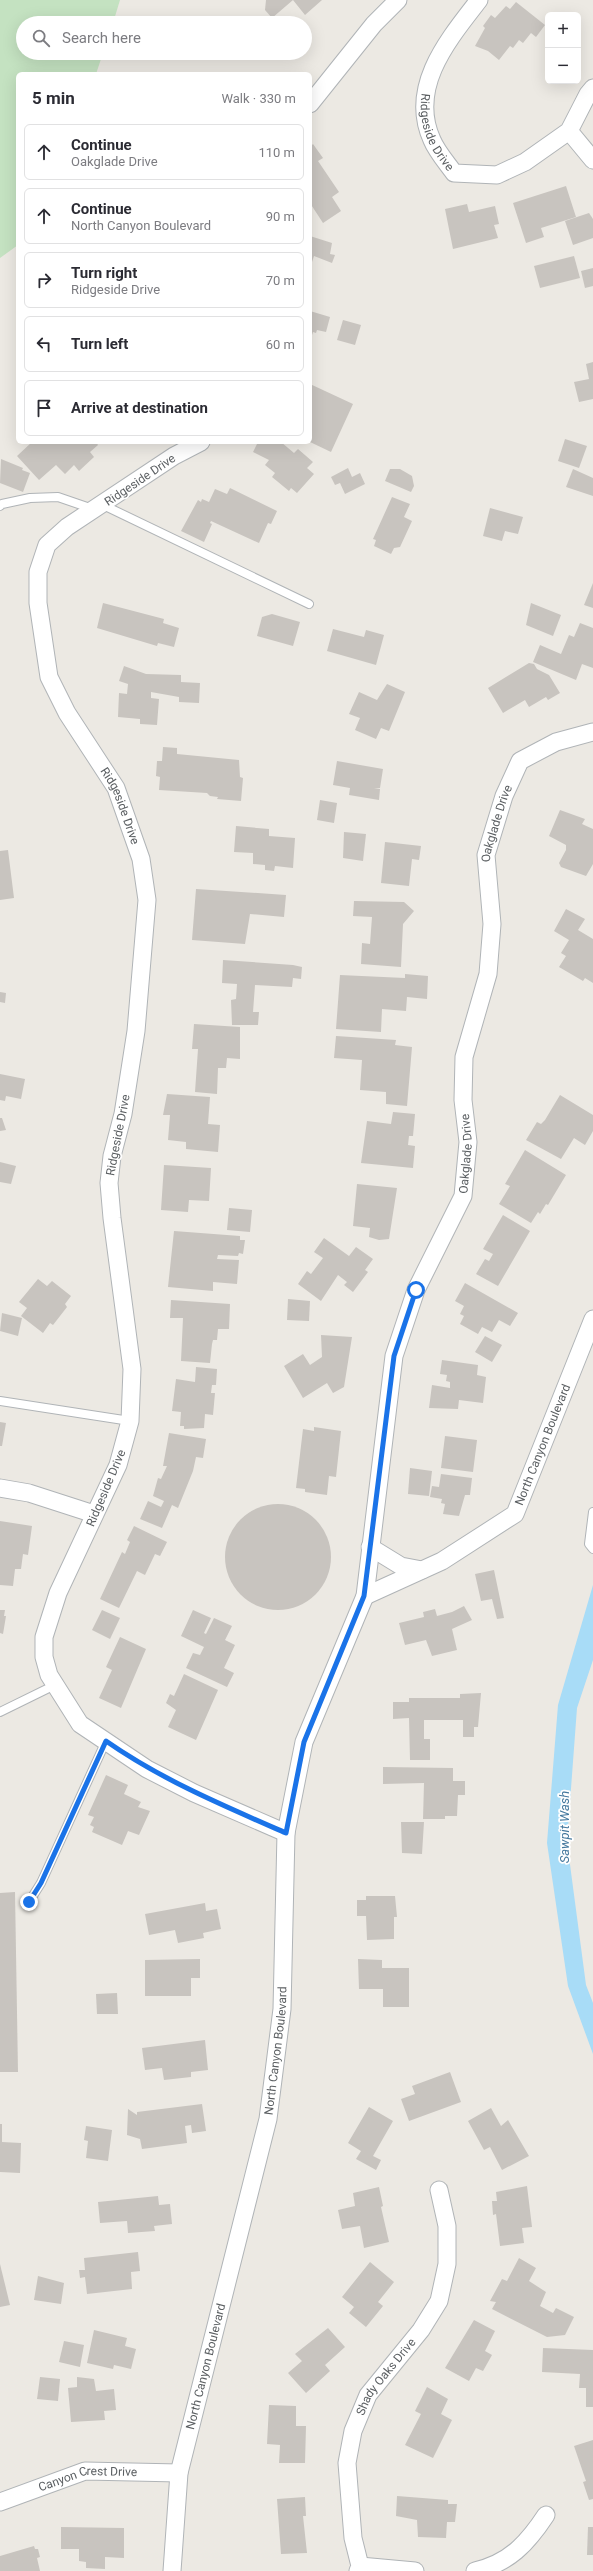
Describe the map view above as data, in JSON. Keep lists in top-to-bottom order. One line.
{"streets":{"street":["Ridgeside Drive","Oakglade Drive","North Canyon Boulevard","Shady Oaks Drive","Canyon Crest Drive"]},"crossings":[["Ridgeside Drive","North Canyon Boulevard"],["Oakglade Drive","North Canyon Boulevard"],["North Canyon Boulevard","Canyon Crest Drive"]],"water":["Sawpit Wash"],"page":{"map_buttons":["+","−"],"search":"Search here","heading":["5 min","Walk · 330 m"],"list":[["Continue","Oakglade Drive","110 m"],["Continue","North Canyon Boulevard","90 m"],["Turn right","Ridgeside Drive","70 m"],["Turn left","60 m"],"Arrive at destination"]}}
